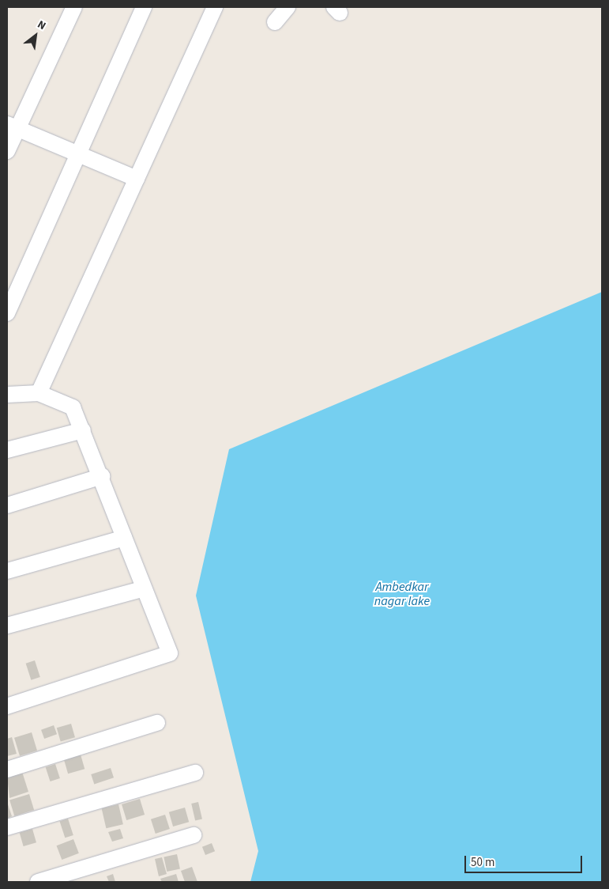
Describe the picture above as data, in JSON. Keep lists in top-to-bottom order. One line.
{"water":["Ambedkar nagar lake"],"scale_bar":"50 m","north":"top right"}
